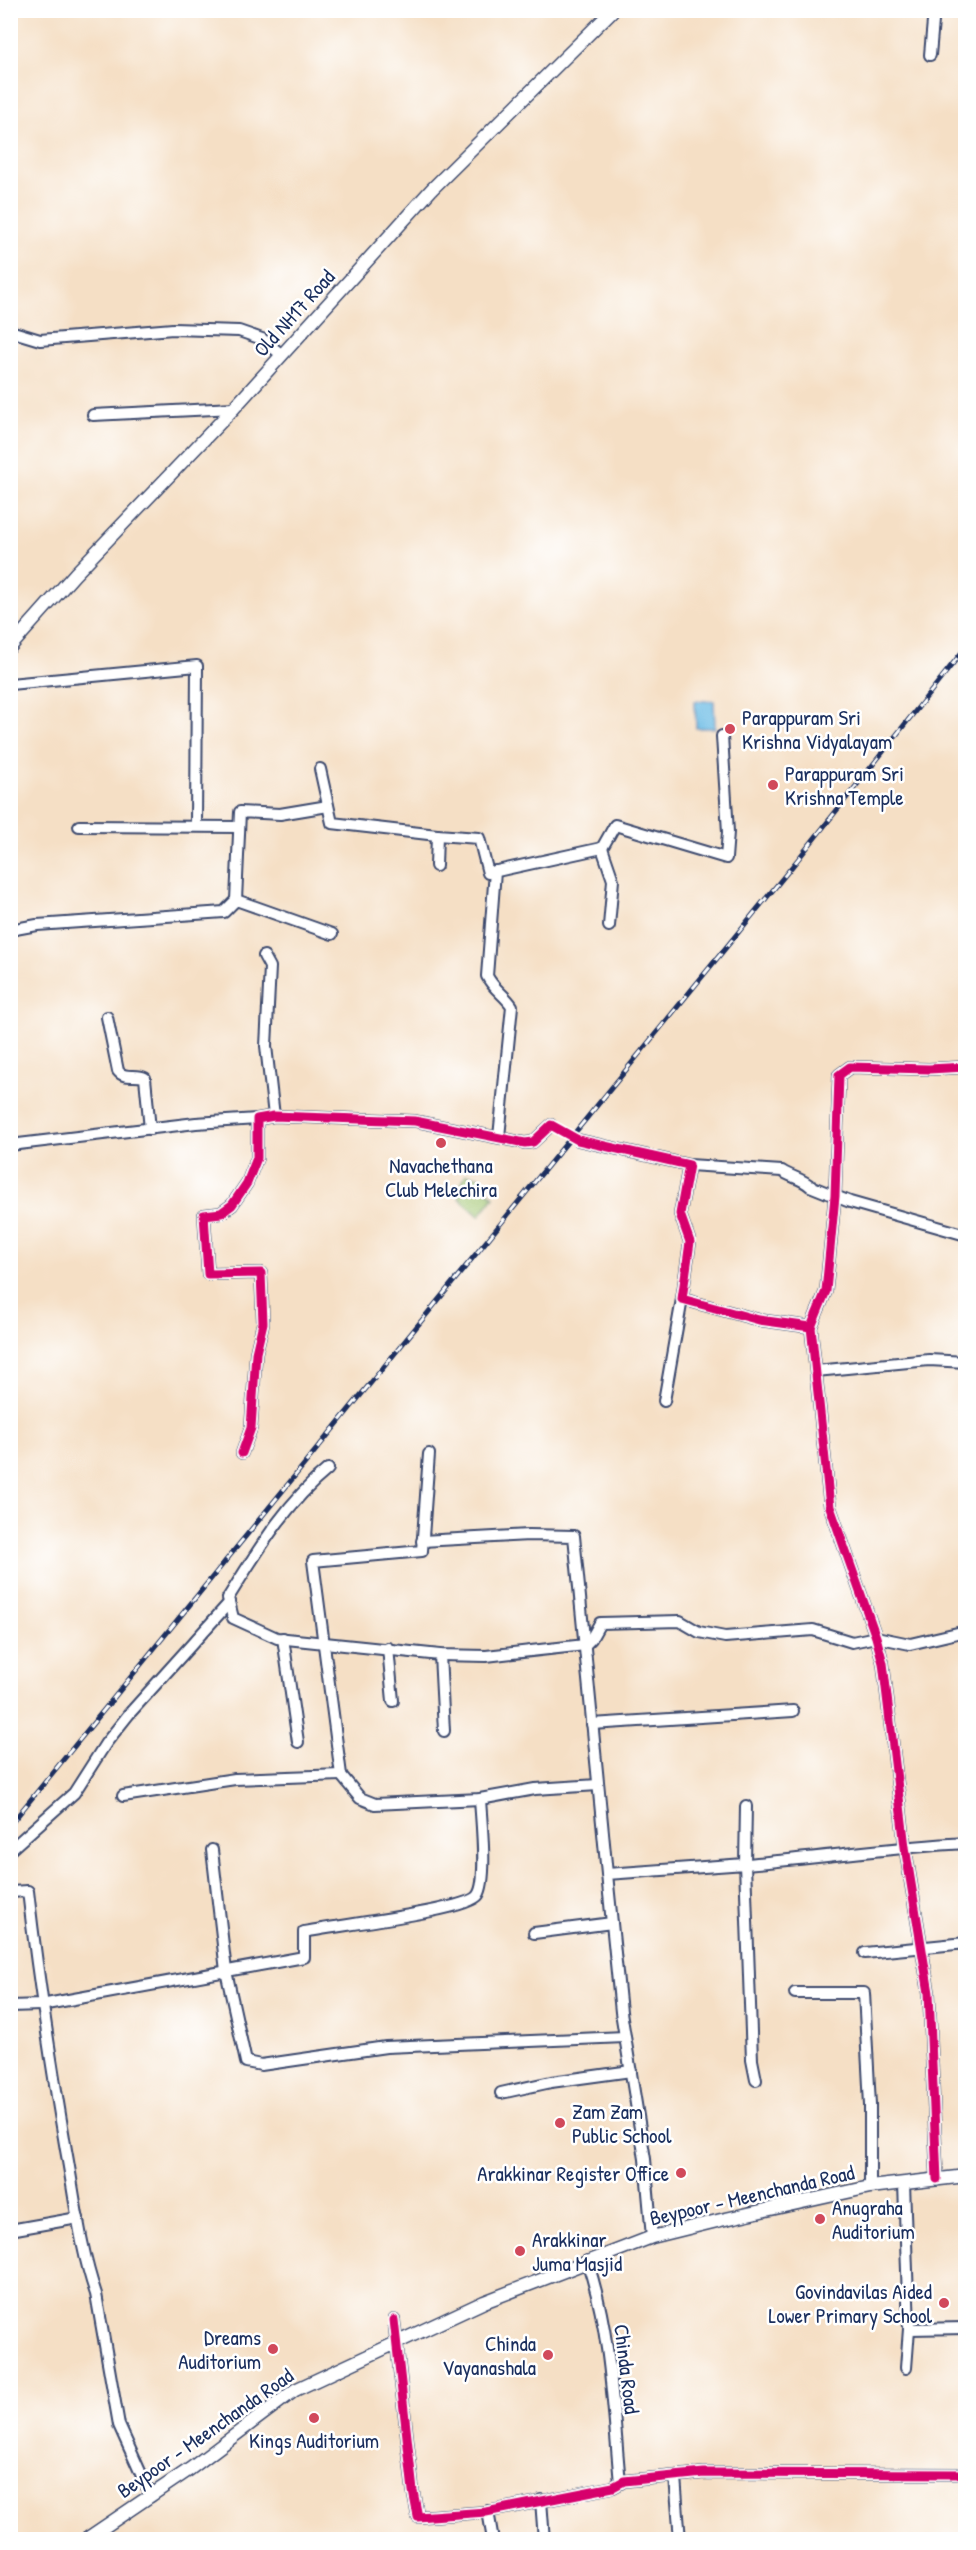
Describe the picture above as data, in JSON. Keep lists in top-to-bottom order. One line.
{"streets":{"main road":["Old NH17 Road","Beypoor - Meenchanda Road"],"street":["Chinda Road"]},"crossings":[["Beypoor - Meenchanda Road","Chinda Road"]],"places":["Parappuram Sri Krishna Vidyalayam","Parappuram Sri Krishna Temple","Navachethana Club Melechira","Zam Zam Public School","Arakkinar Register Office","Anugraha Auditorium","Arakkinar Juma Masjid","Govindavilas Aided Lower Primary School","Dreams Auditorium","Chinda Vayanashala","Kings Auditorium"]}
